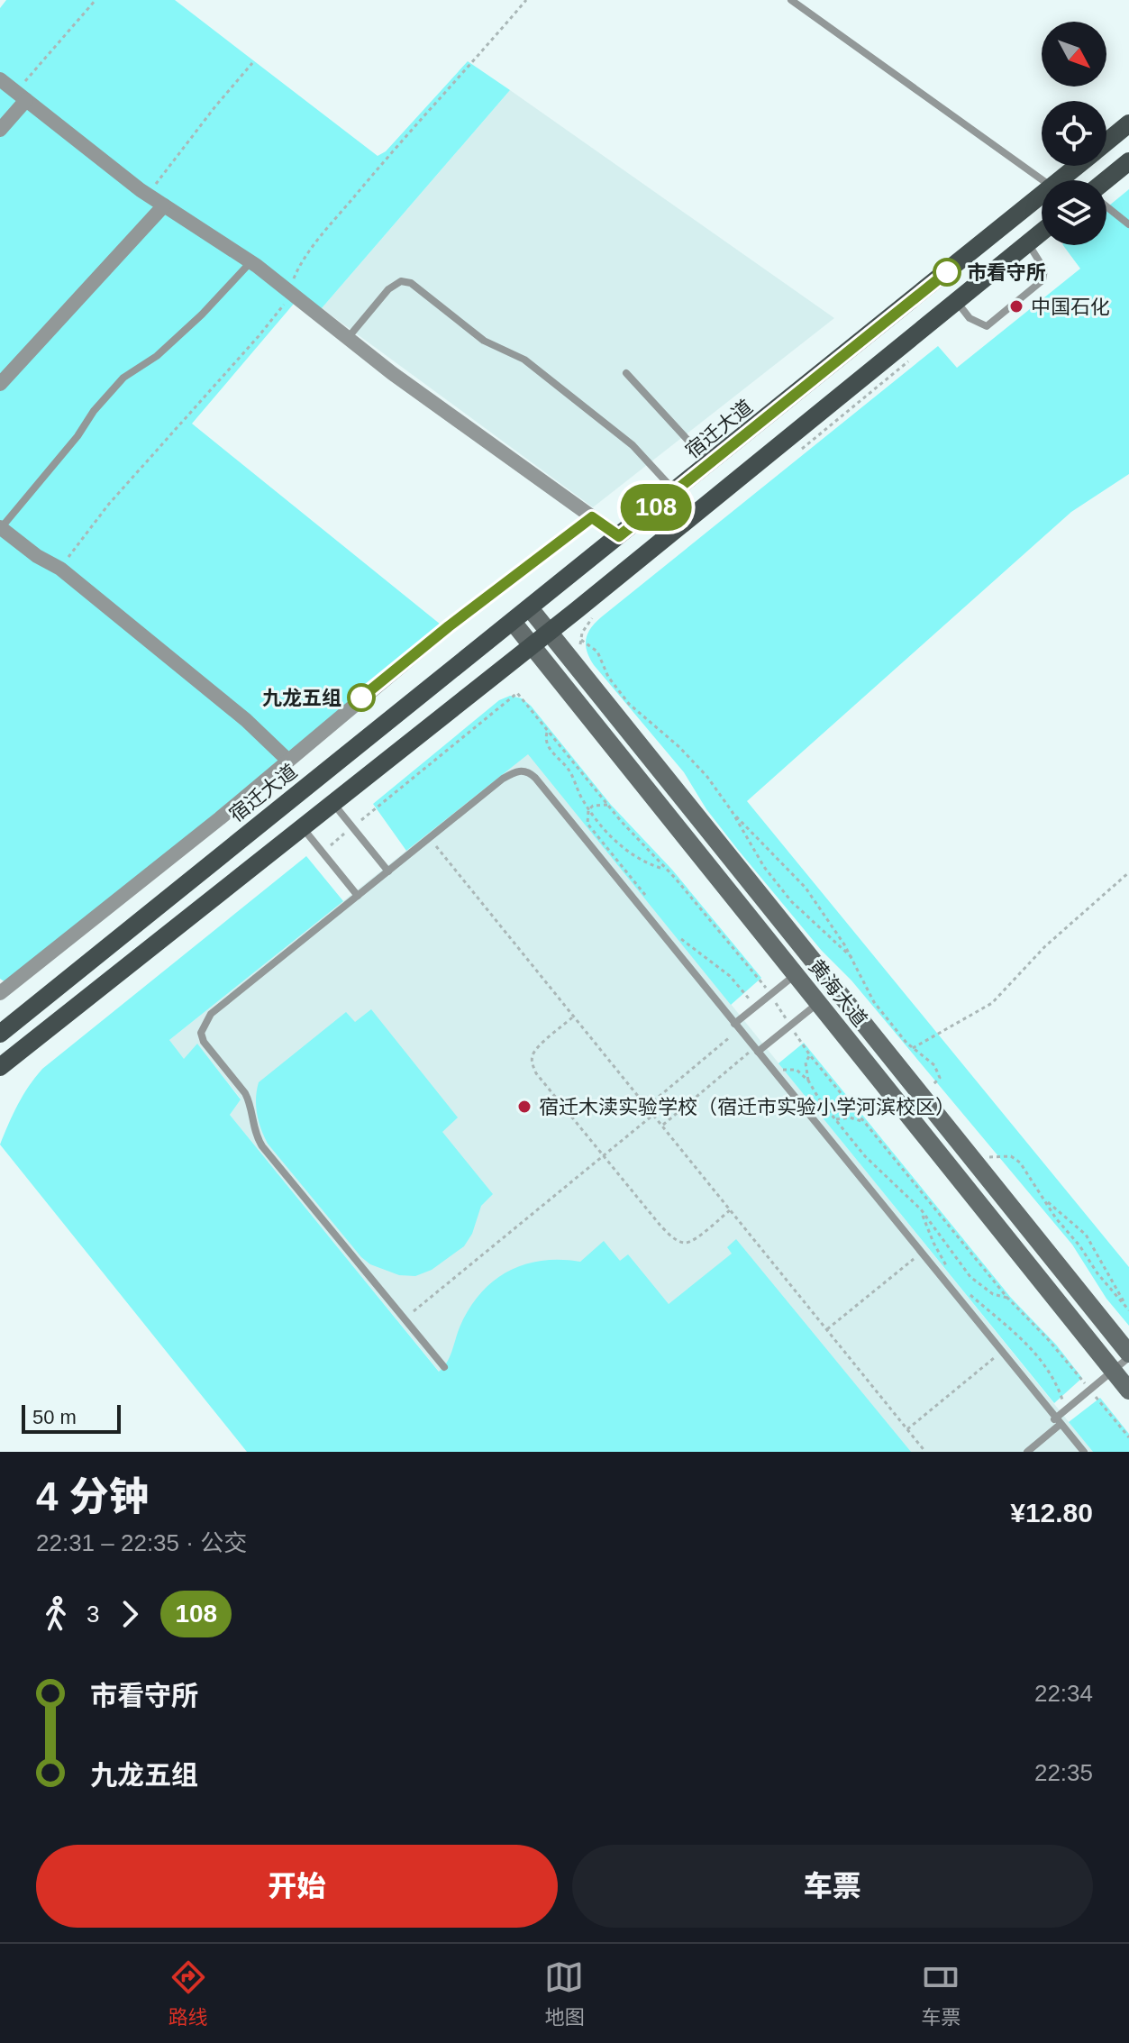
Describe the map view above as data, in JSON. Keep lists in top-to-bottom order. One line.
{"streets":{"main road":["宿迁大道","黄海大道"]},"crossings":[["宿迁大道","黄海大道"]],"places":["市看守所","中国石化","九龙五组","宿迁木渎实验学校（宿迁市实验小学河滨校区）"],"lines":["bus line 108"],"scale_bar":"50 m","north":"bottom right","page":{"on_map":"108","scale":"50 m","heading":["4 分钟","22:31 – 22:35 · 公交","¥12.80"],"legs":["3","108"],"list":[{"name":"市看守所","value":"22:34"},{"name":"九龙五组","value":"22:35"}],"buttons":["开始","车票"],"tabs":["路线","地图","车票"]}}
